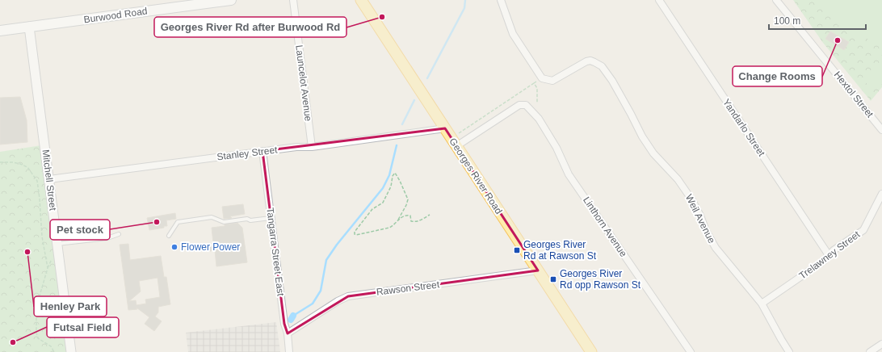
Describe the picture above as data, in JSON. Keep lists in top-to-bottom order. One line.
{"streets":{"main road":["Burwood Road","Georges River Road"],"street":["Launcelot Avenue","Hextol Street","Yandarlo Street","Stanley Street","Mitchell Street","Weil Avenue","Linthorn Avenue","Tangarra Street East","Trelawney Street","Rawson Street"]},"crossings":[["Burwood Road","Mitchell Street"],["Launcelot Avenue","Stanley Street"],["Yandarlo Street","Trelawney Street"],["Stanley Street","Georges River Road"],["Stanley Street","Mitchell Street"],["Stanley Street","Tangarra Street East"],["Georges River Road","Linthorn Avenue"],["Georges River Road","Rawson Street"],["Weil Avenue","Trelawney Street"],["Tangarra Street East","Rawson Street"]],"places":{"other":["Georges River Rd after Burwood Rd","Change Rooms","Pet stock","Flower Power","Henley Park","Futsal Field"],"transit":["Georges River Rd at Rawson St","Georges River Rd opp Rawson St"]},"scale_bar":"100 m"}
